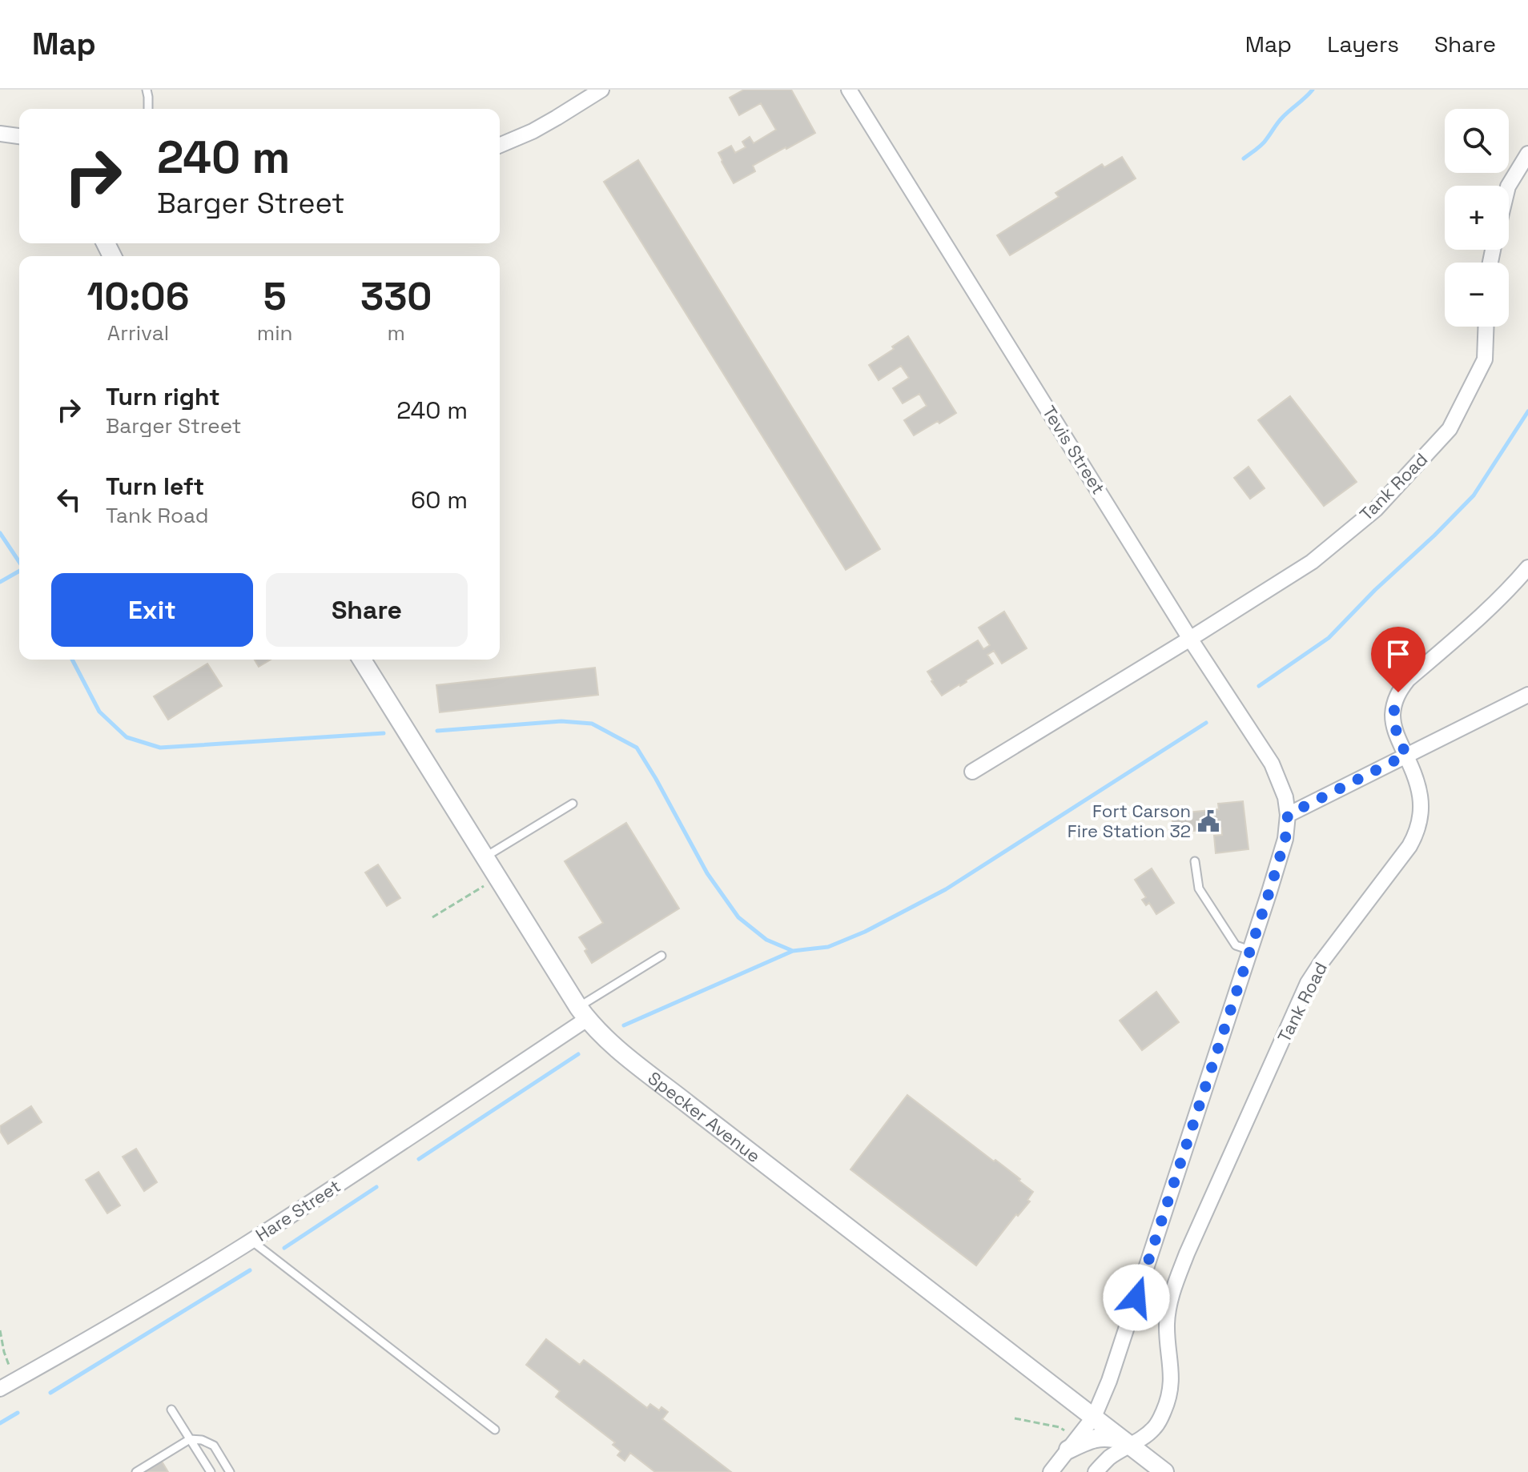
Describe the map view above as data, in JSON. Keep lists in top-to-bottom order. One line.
{"streets":{"street":["Tevis Street","Tank Road","Specker Avenue","Hare Street"]},"crossings":[["Tevis Street","Tank Road"],["Tank Road","Specker Avenue"],["Specker Avenue","Hare Street"]],"places":{"public building":["Fort Carson Fire Station 32"]},"page":{"header":"Map","nav":["Map","Layers","Share"],"map_buttons":["+","−"],"turn":["240 m","Barger Street"],"eta":["10:06","Arrival","5","min","330","m"],"list":[{"name":"Turn right","note":"Barger Street","value":"240 m"},{"name":"Turn left","note":"Tank Road","value":"60 m"}],"buttons":["Exit","Share"]}}
